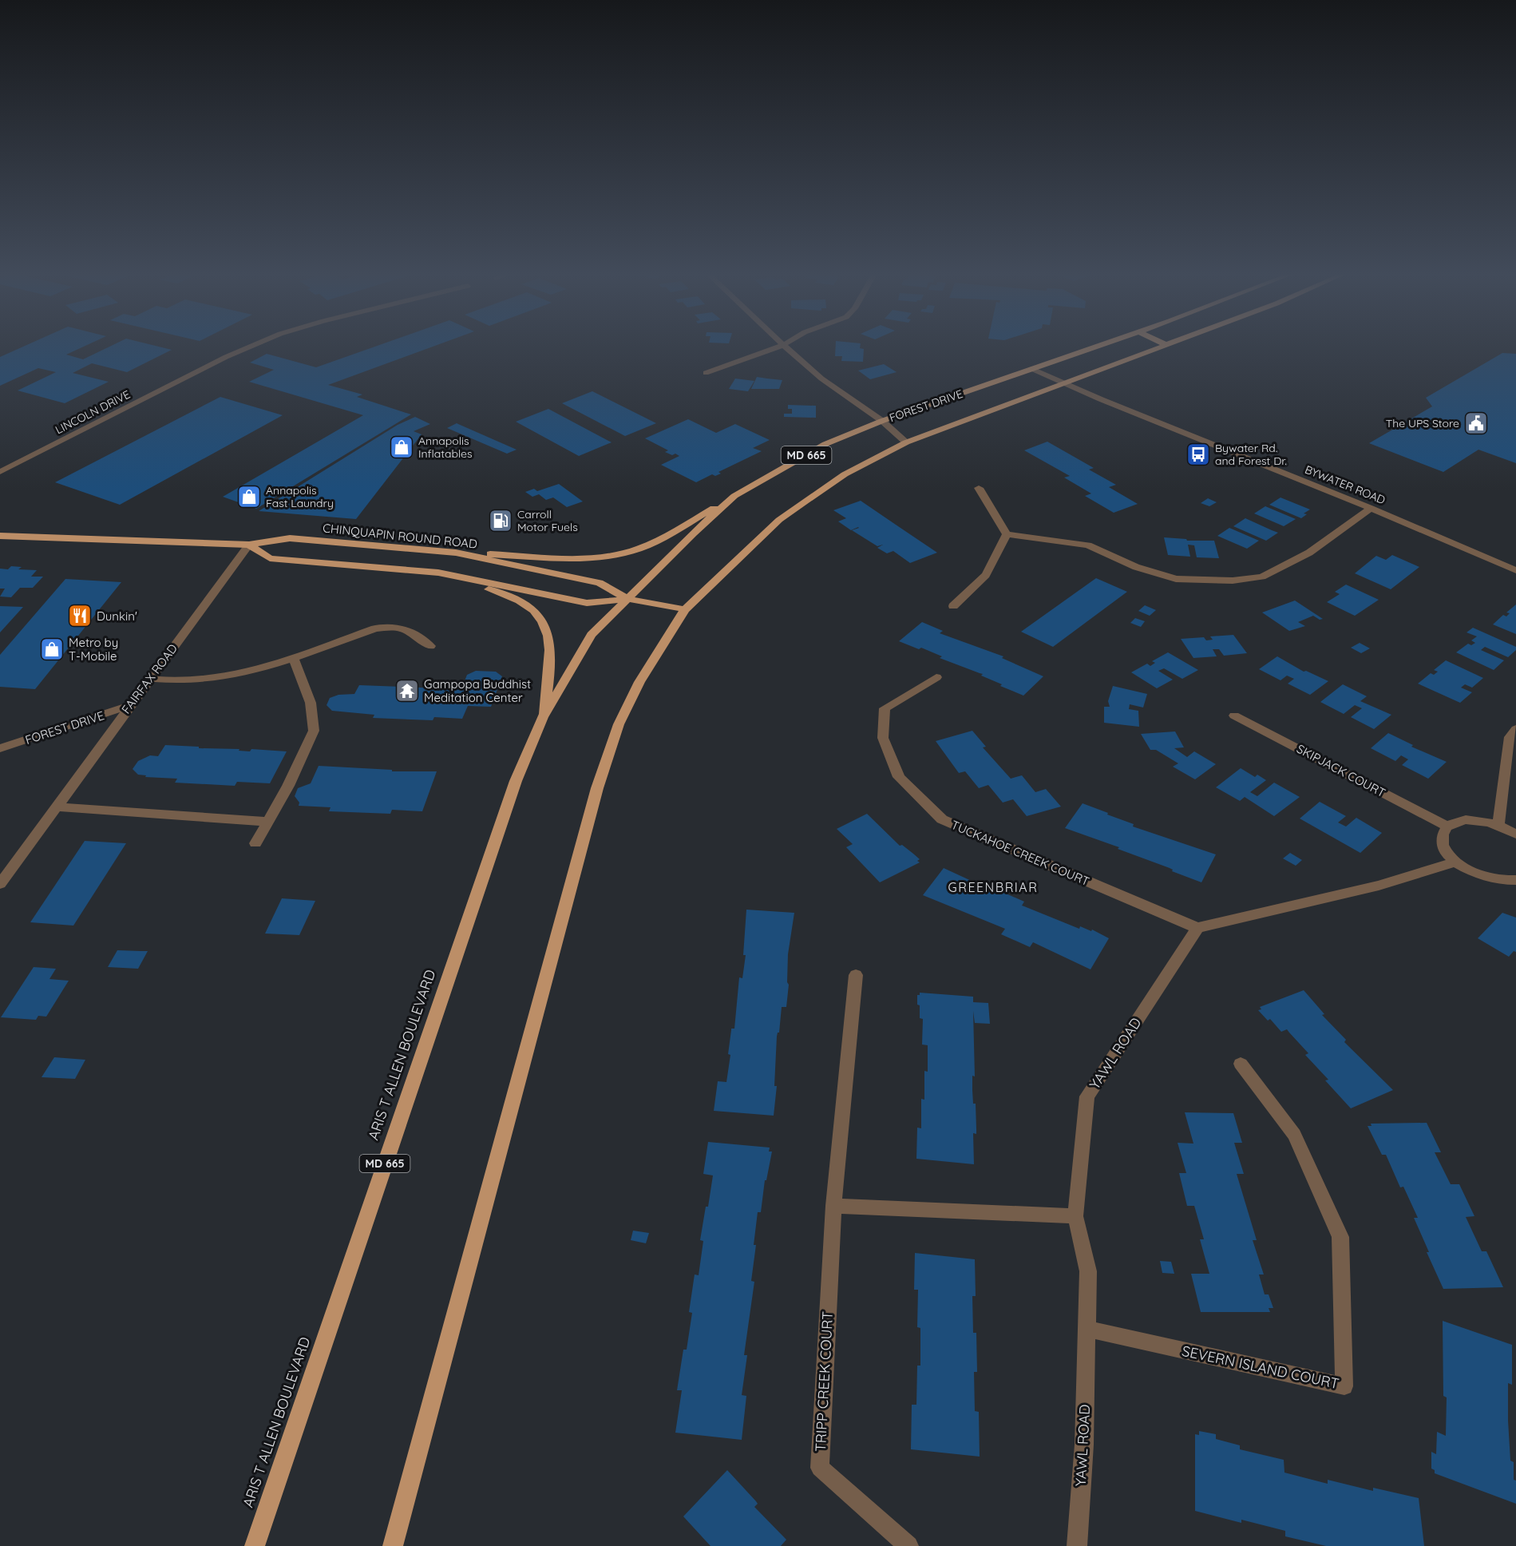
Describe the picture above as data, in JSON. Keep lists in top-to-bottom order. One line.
{"streets":{"main road":["FOREST DRIVE","MD 665","CHINQUAPIN ROUND ROAD","ARIS T ALLEN BOULEVARD"],"street":["LINCOLN DRIVE","BYWATER ROAD","FAIRFAX ROAD","SKIPJACK COURT","TUCKAHOE CREEK COURT","YAWL ROAD","SEVERN ISLAND COURT","TRIPP CREEK COURT"]},"crossings":[["FOREST DRIVE","BYWATER ROAD"],["FOREST DRIVE","CHINQUAPIN ROUND ROAD"],["FOREST DRIVE","FAIRFAX ROAD"],["FOREST DRIVE","ARIS T ALLEN BOULEVARD"],["MD 665","BYWATER ROAD"],["MD 665","CHINQUAPIN ROUND ROAD"],["CHINQUAPIN ROUND ROAD","FAIRFAX ROAD"],["CHINQUAPIN ROUND ROAD","ARIS T ALLEN BOULEVARD"],["TUCKAHOE CREEK COURT","YAWL ROAD"],["YAWL ROAD","SEVERN ISLAND COURT"]],"districts":["GREENBRIAR"],"places":{"public building":["The UPS Store"],"shop":["Annapolis Inflatables","Annapolis Fast Laundry","Metro by T-Mobile"],"bus stop":["Bywater Rd. and Forest Dr."],"fuel station":["Carroll Motor Fuels"],"restaurant":["Dunkin'"],"temple":["Gampopa Buddhist Meditation Center"]}}
